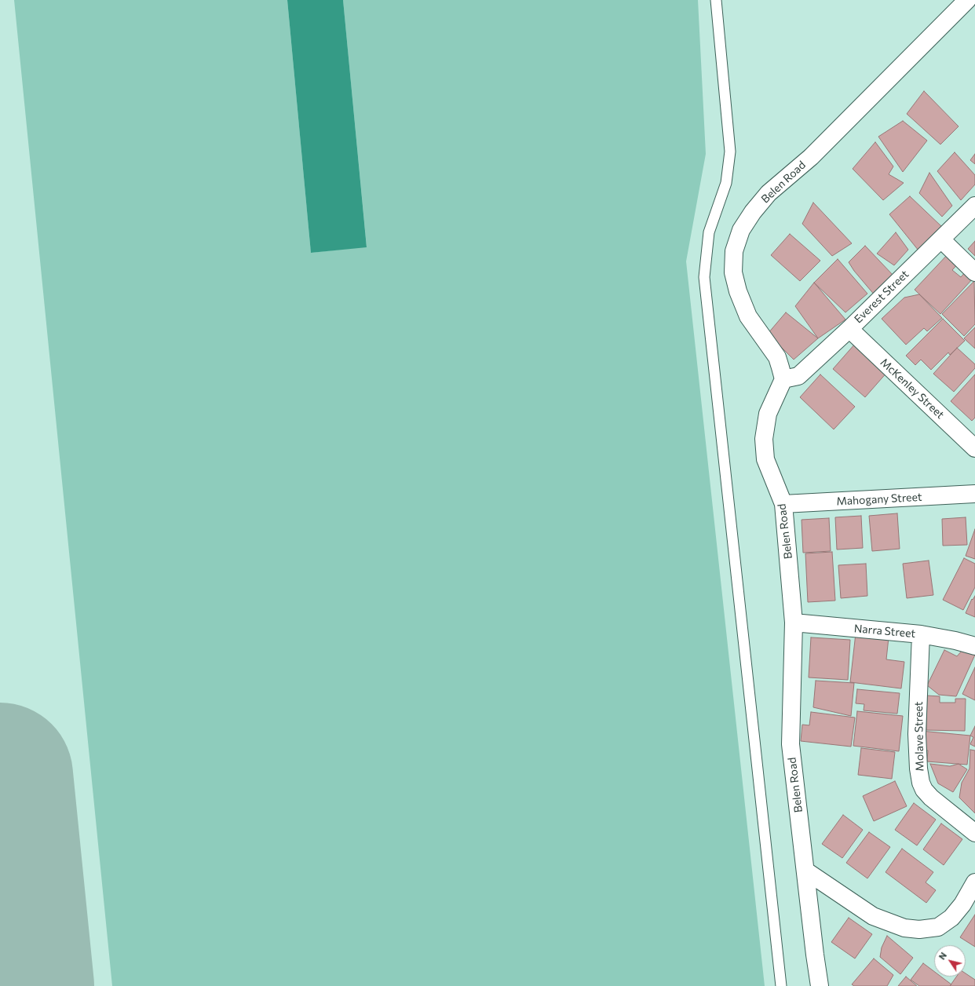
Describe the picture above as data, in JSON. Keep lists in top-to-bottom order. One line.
{"streets":{"street":["Belen Road","Everest Street","McKenley Street","Mahogany Street","Narra Street","Molave Street"]},"crossings":[["Belen Road","Everest Street"],["Belen Road","Mahogany Street"],["Belen Road","Narra Street"],["Everest Street","McKenley Street"],["Narra Street","Molave Street"]],"north":"top left"}
